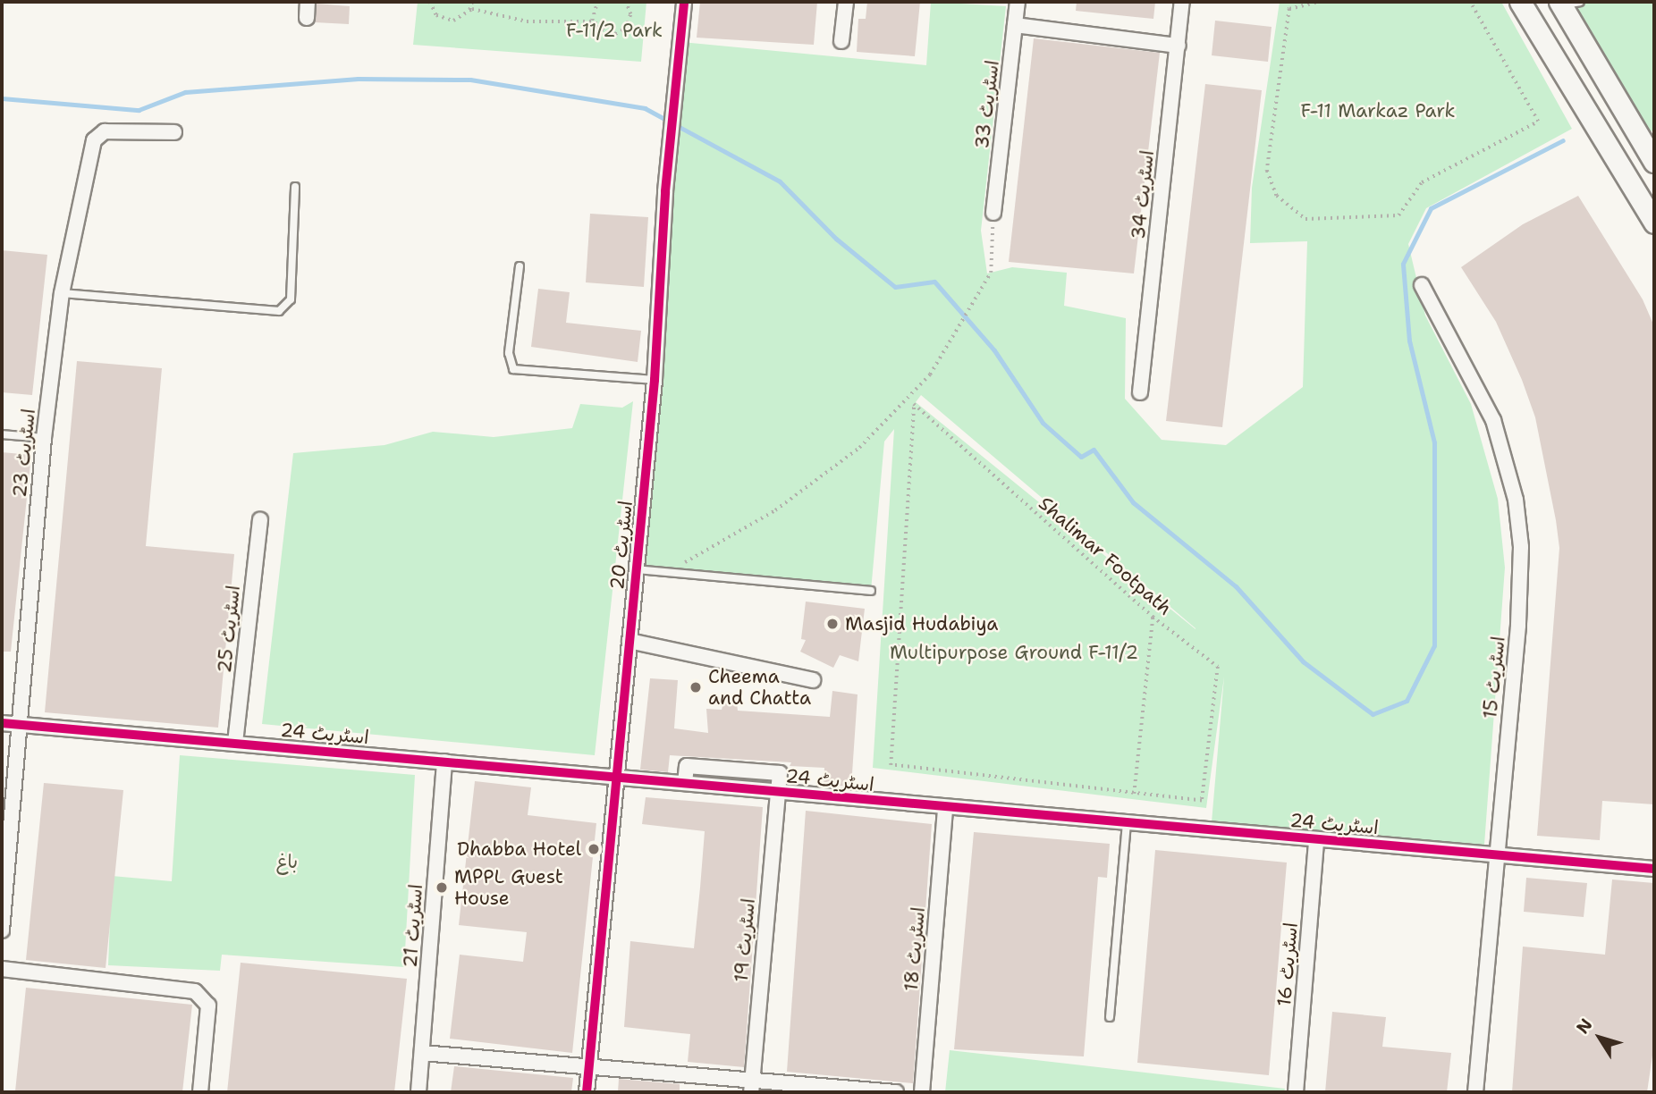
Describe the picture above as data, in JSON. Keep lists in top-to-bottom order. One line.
{"streets":{"street":["اسٹریٹ 33","اسٹریٹ 34","اسٹریٹ 23","اسٹریٹ 20","اسٹریٹ 25","اسٹریٹ 15","اسٹریٹ 24","اسٹریٹ 21","اسٹریٹ 19","اسٹریٹ 18","اسٹریٹ 16"],"path":["Shalimar Footpath"]},"crossings":[["اسٹریٹ 23","اسٹریٹ 24"],["اسٹریٹ 20","اسٹریٹ 24"],["اسٹریٹ 25","اسٹریٹ 24"],["اسٹریٹ 15","اسٹریٹ 24"],["اسٹریٹ 24","اسٹریٹ 21"],["اسٹریٹ 24","اسٹریٹ 19"],["اسٹریٹ 24","اسٹریٹ 18"],["اسٹریٹ 24","اسٹریٹ 16"]],"parks":["F-11/2 Park","F-11 Markaz Park","Multipurpose Ground F-11/2","باغ"],"places":["Masjid Hudabiya","Cheema and Chatta","Dhabba Hotel","MPPL Guest House"],"north":"top left"}
